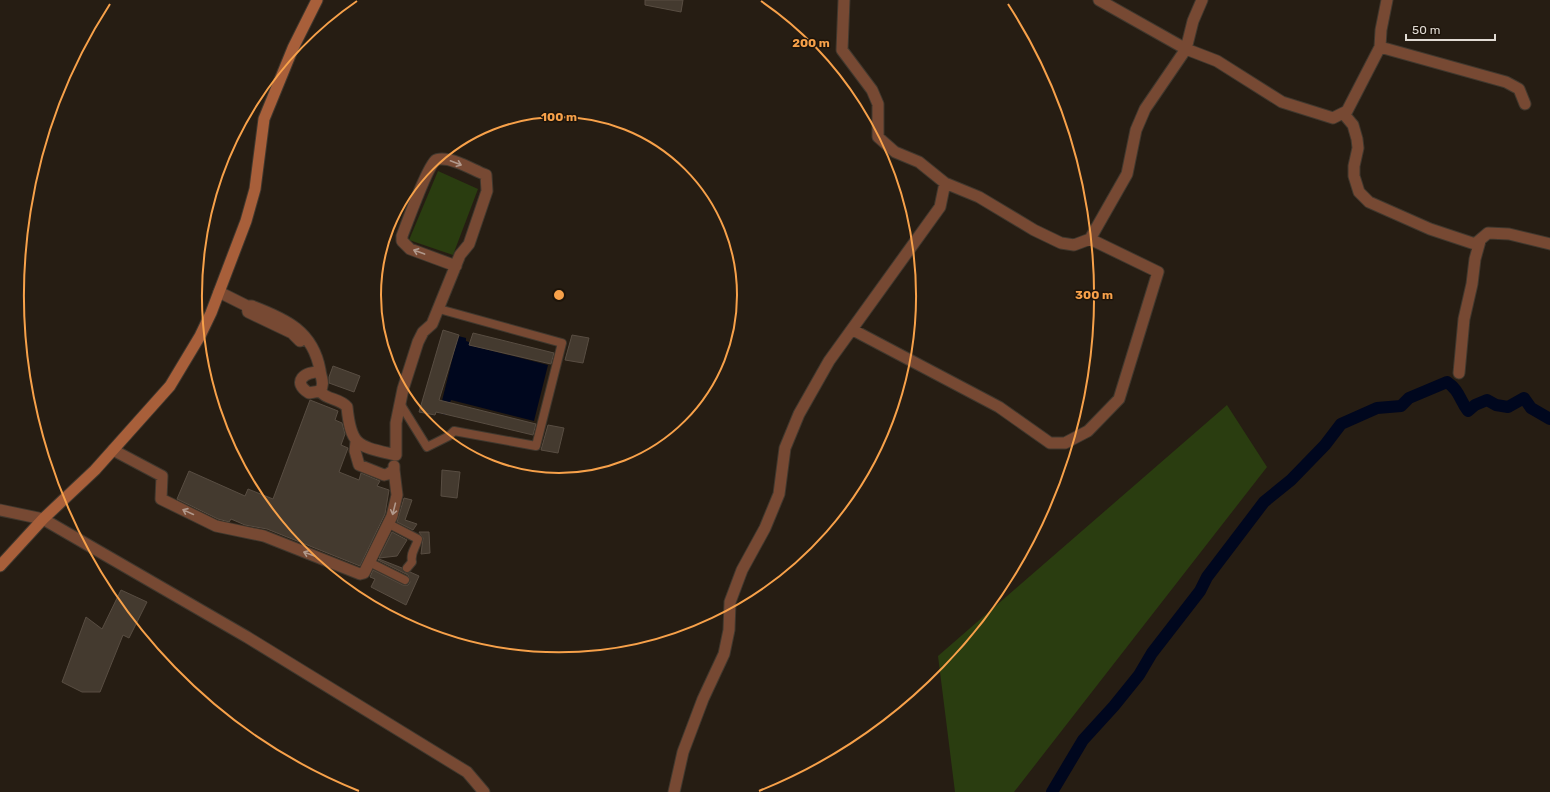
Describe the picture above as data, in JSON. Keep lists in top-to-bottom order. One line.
{"scale_bar":"50 m","rings":["200 m","100 m","300 m"]}
